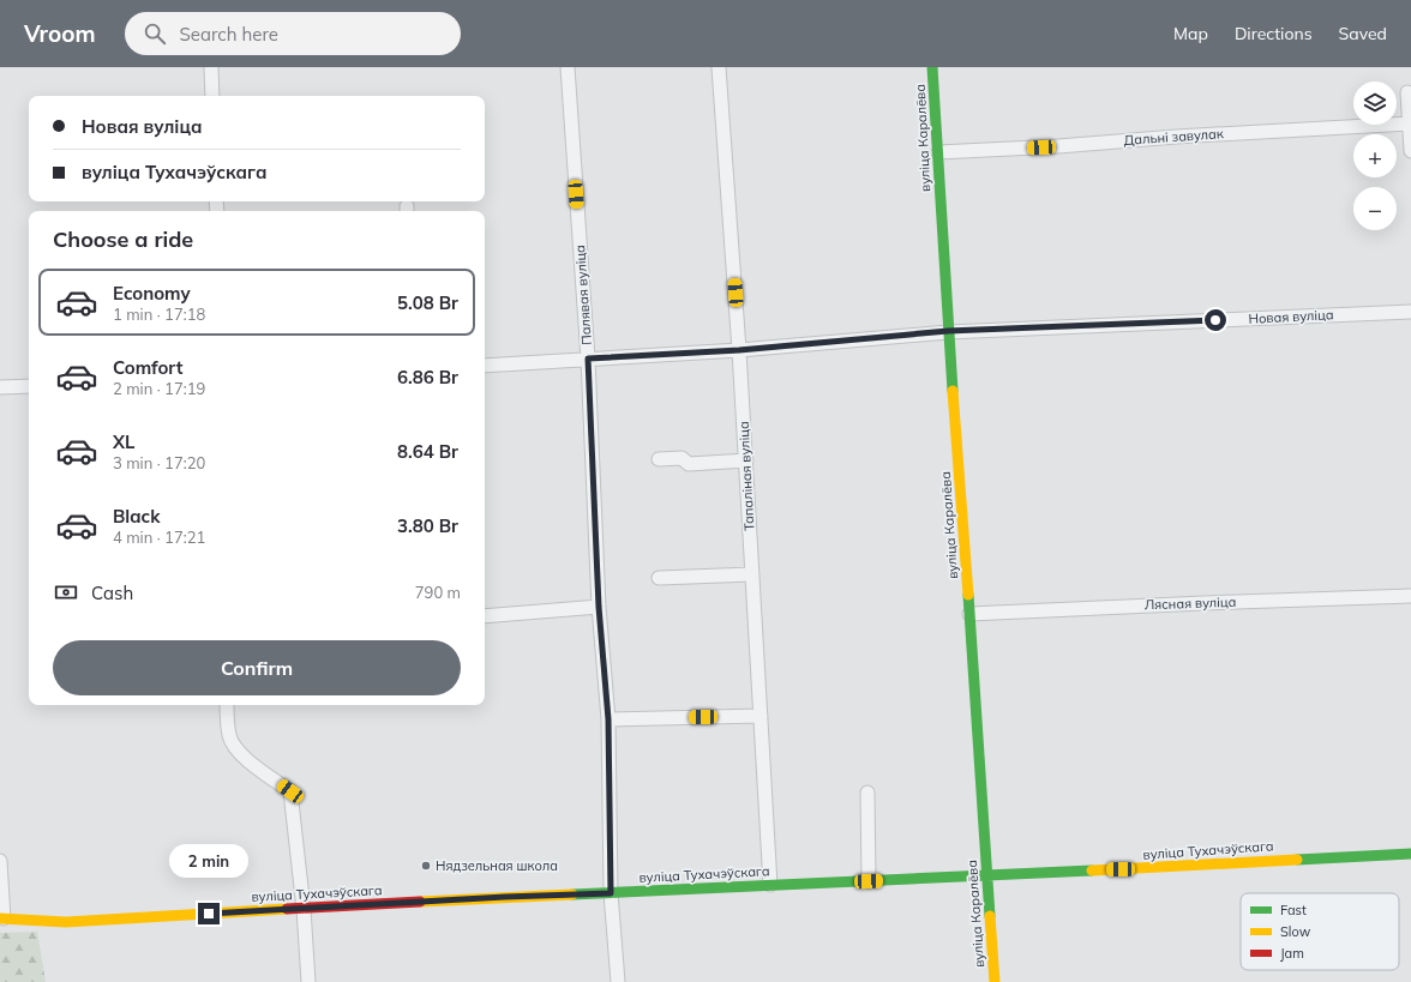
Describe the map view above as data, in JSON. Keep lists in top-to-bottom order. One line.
{"streets":{"street":["Дальні завулак","вуліца Каралёва","Палявая вуліца","Новая вуліца","Тапаліная вуліца","Лясная вуліца","вуліца Тухачэўскага"]},"crossings":[["Дальні завулак","вуліца Каралёва"],["вуліца Каралёва","Новая вуліца"],["вуліца Каралёва","Лясная вуліца"],["вуліца Каралёва","вуліца Тухачэўскага"],["Палявая вуліца","Новая вуліца"],["Палявая вуліца","вуліца Тухачэўскага"],["Новая вуліца","Тапаліная вуліца"],["Тапаліная вуліца","вуліца Тухачэўскага"]],"places":["Нядзельная школа"],"legend":["Fast","Slow","Jam"],"page":{"header":"Vroom","search":"Search here","nav":["Map","Directions","Saved"],"map_buttons":["+","−"],"banner":["Новая вуліца","вуліца Тухачэўскага"],"heading":"Choose a ride","list":[{"name":"Economy","note":"1 min · 17:18","value":"5.08 Br"},{"name":"Comfort","note":"2 min · 17:19","value":"6.86 Br"},{"name":"XL","note":"3 min · 17:20","value":"8.64 Br"},{"name":"Black","note":"4 min · 17:21","value":"3.80 Br"}],"pay":["Cash","790 m"],"buttons":"Confirm","bubble":"2 min"}}
